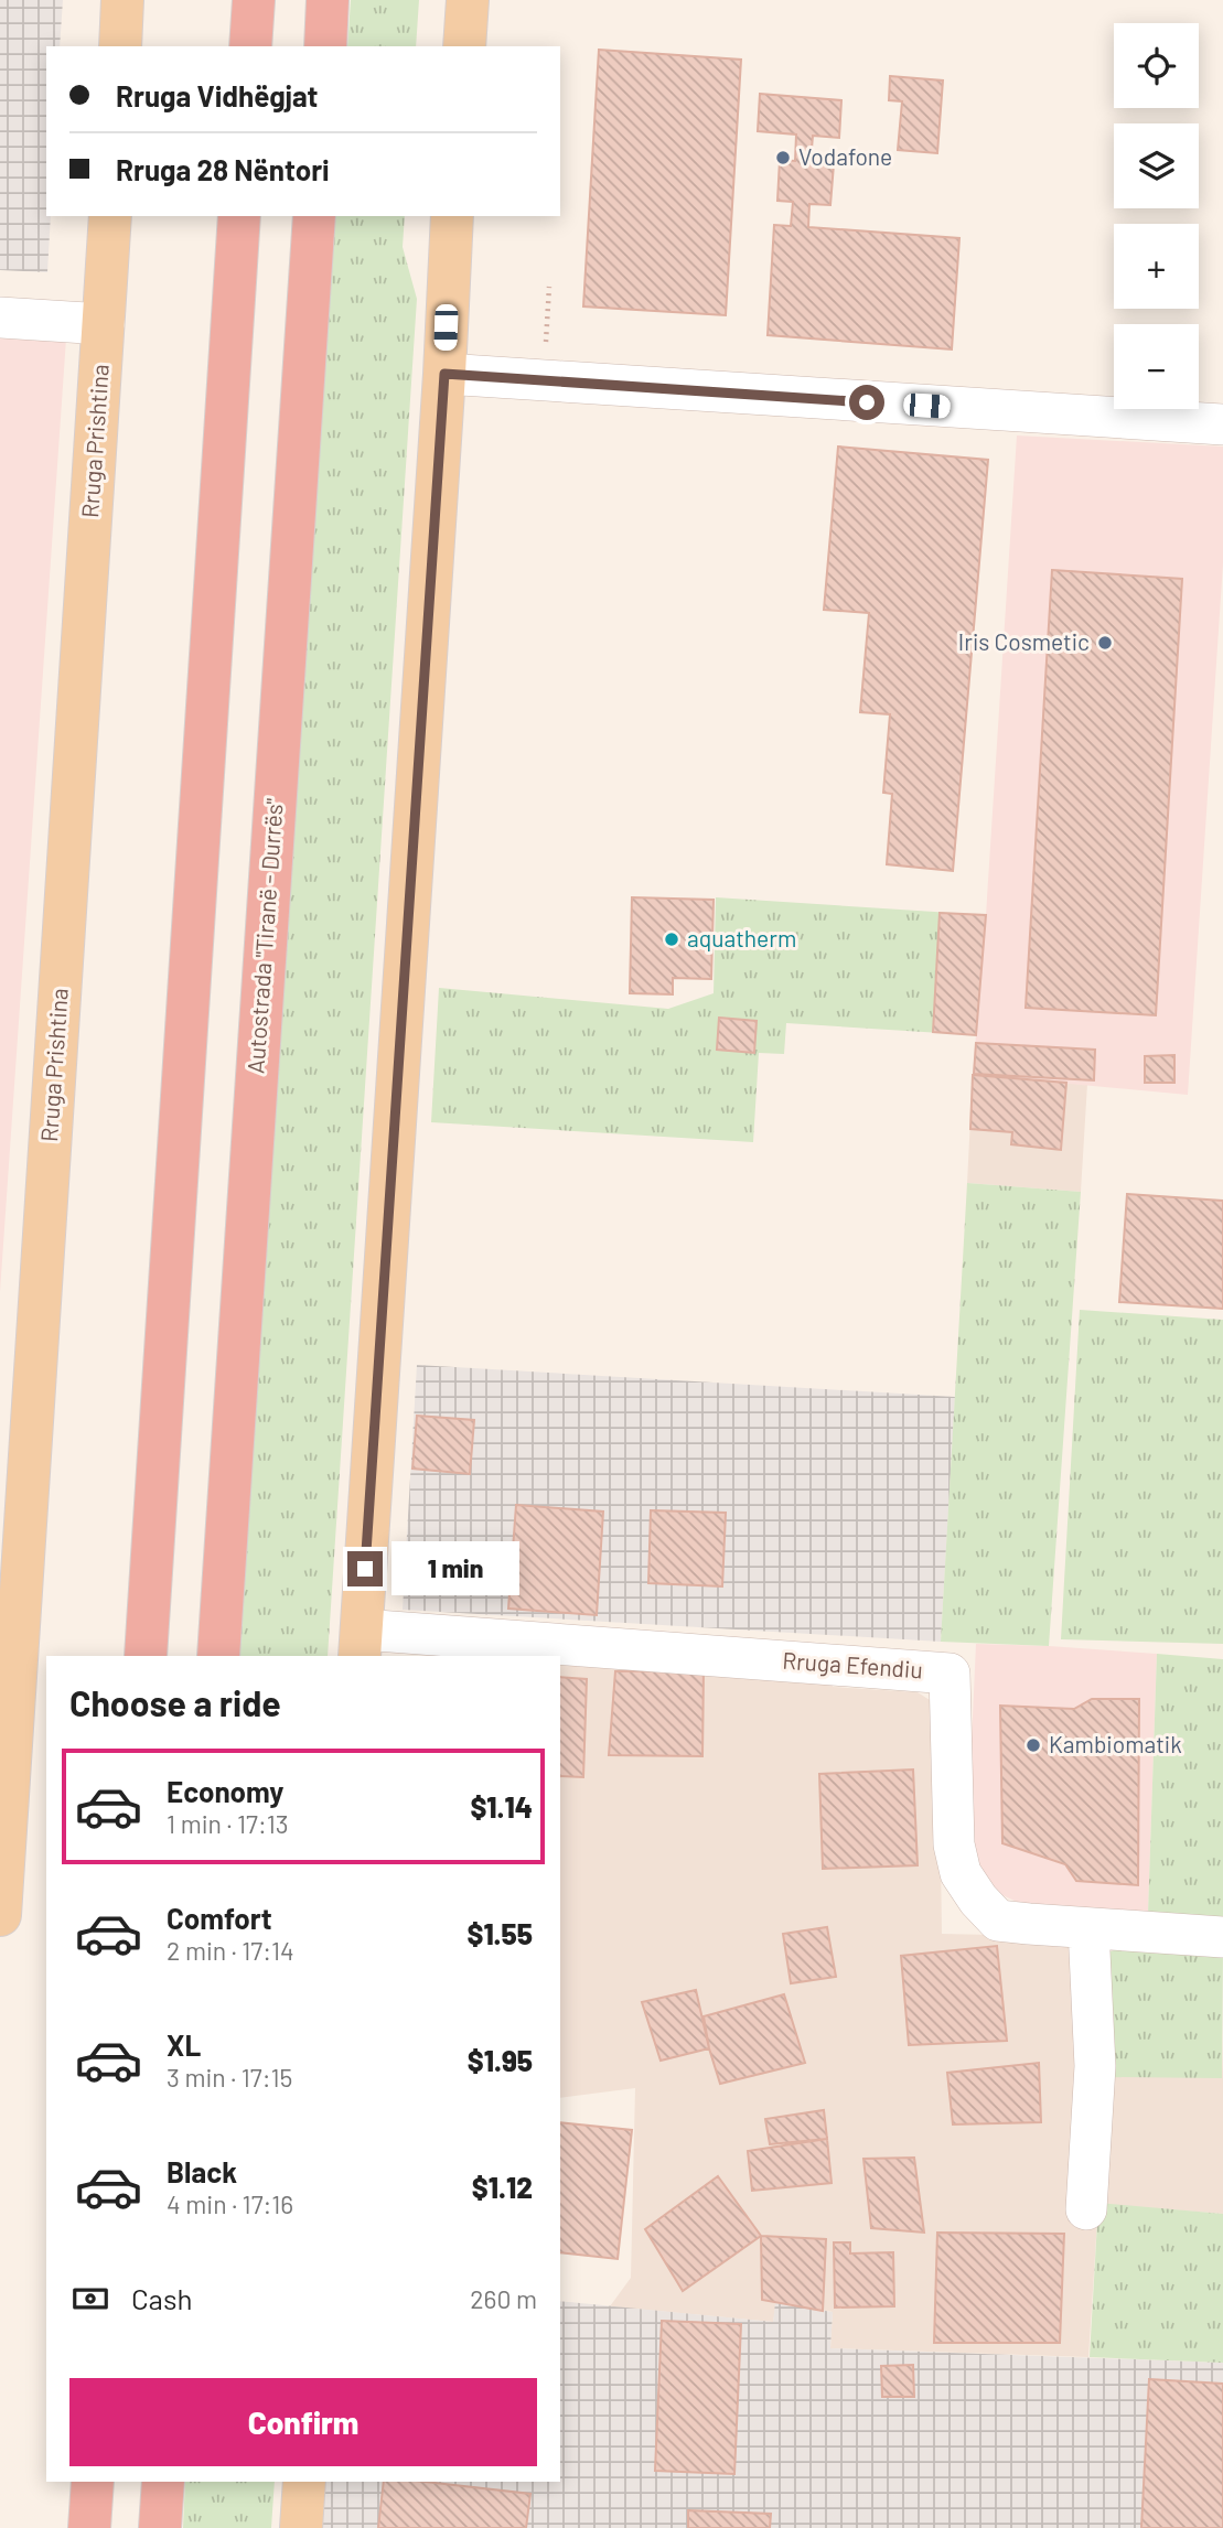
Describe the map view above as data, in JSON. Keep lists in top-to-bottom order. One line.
{"streets":{"highway":["Autostrada \"Tiranë - Durrës\""],"main road":["Rruga Prishtina"],"street":["Rruga Efendiu"]},"places":["Vodafone","Iris Cosmetic","aquatherm","Kambiomatik"],"page":{"map_buttons":["+","−"],"banner":["Rruga Vidhëgjat","Rruga 28 Nëntori"],"bubble":"1 min","heading":"Choose a ride","list":[{"name":"Economy","note":"1 min · 17:13","value":"$1.14"},{"name":"Comfort","note":"2 min · 17:14","value":"$1.55"},{"name":"XL","note":"3 min · 17:15","value":"$1.95"},{"name":"Black","note":"4 min · 17:16","value":"$1.12"}],"pay":["Cash","260 m"],"buttons":"Confirm"}}
